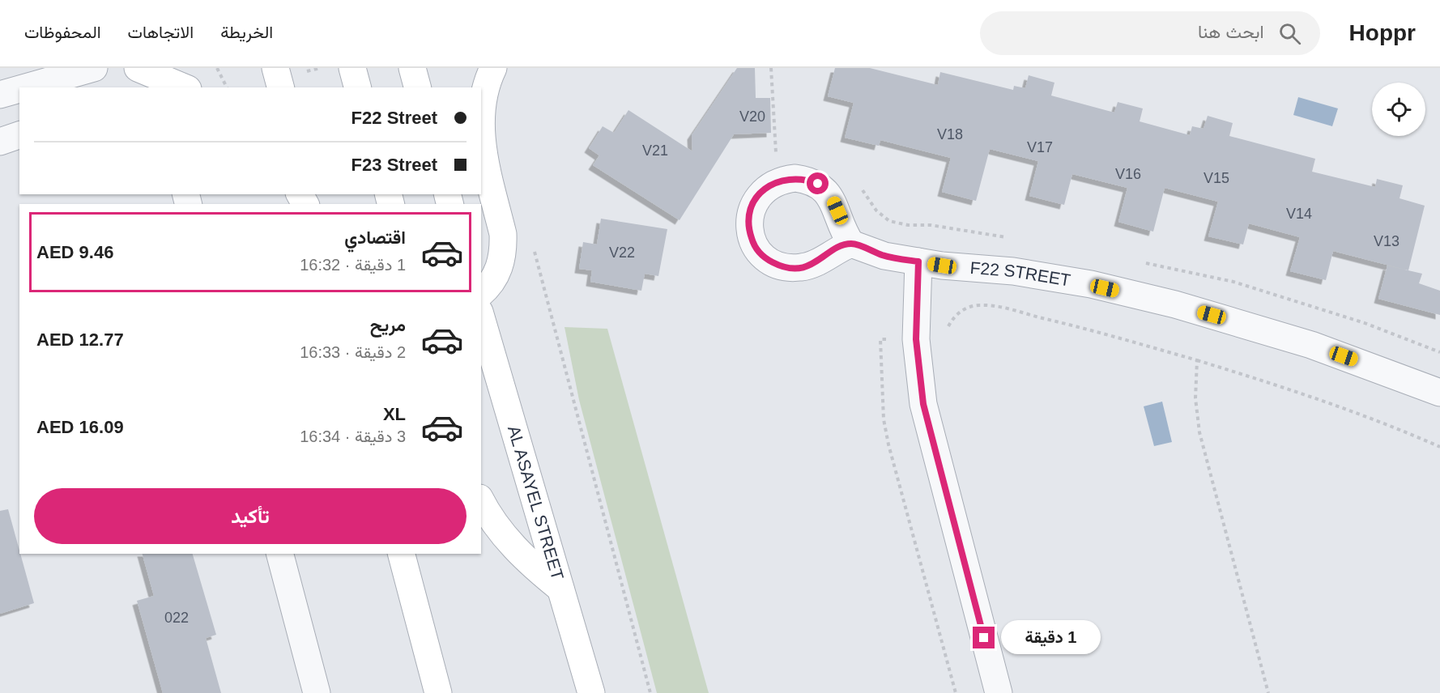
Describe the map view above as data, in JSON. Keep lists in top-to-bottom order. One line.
{"streets":{"main road":["AL ASAYEL STREET"],"street":["F22 STREET"]},"house_numbers":["V20","V18","V17","V21","V16","V15","V14","V13","V22","022"],"page":{"header":"Hoppr","search":"ابحث هنا","nav":["الخريطة","الاتجاهات","المحفوظات"],"banner":["F22 Street","F23 Street"],"list":[{"name":"اقتصادي","note":"1 دقيقة · 16:32","value":"AED 9.46"},{"name":"مريح","note":"2 دقيقة · 16:33","value":"AED 12.77"},{"name":"XL","note":"3 دقيقة · 16:34","value":"AED 16.09"}],"buttons":"تأكيد","bubble":"1 دقيقة"}}
